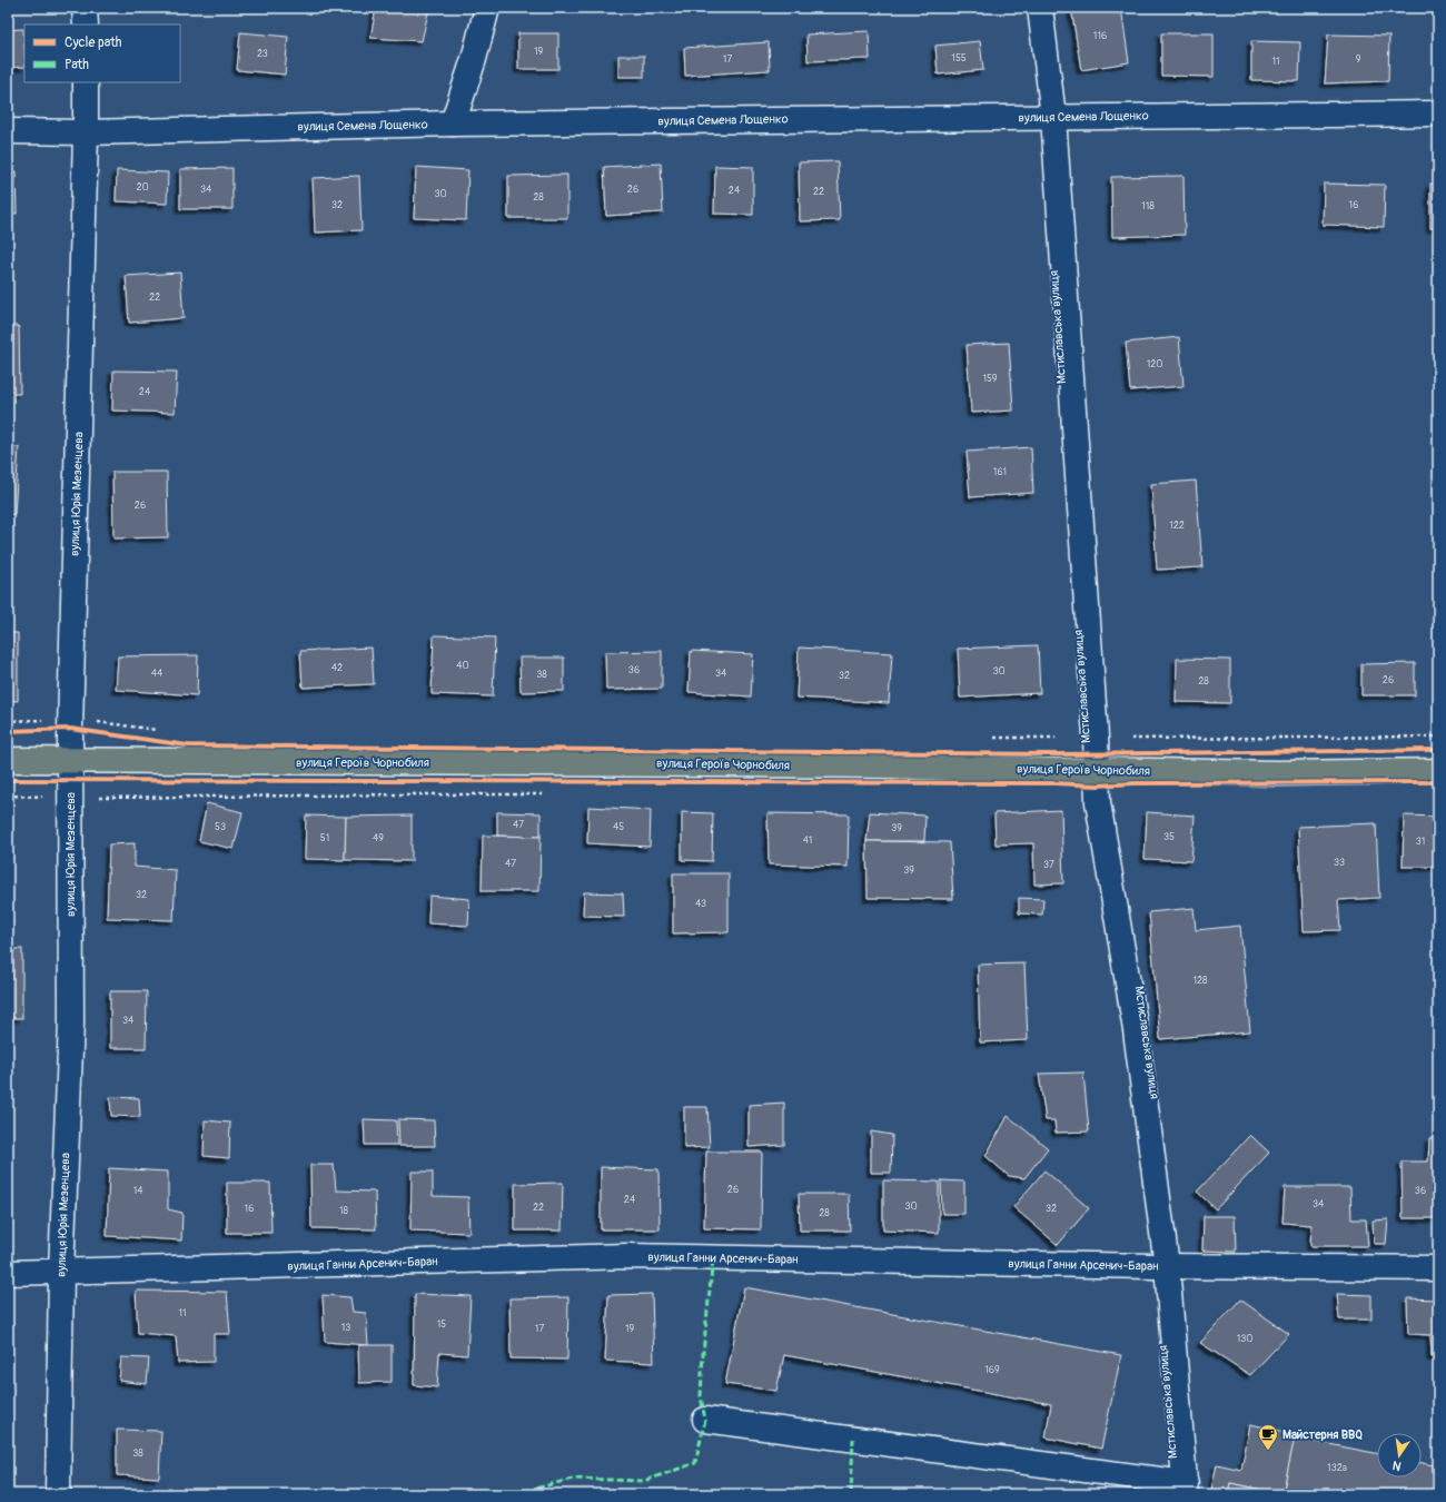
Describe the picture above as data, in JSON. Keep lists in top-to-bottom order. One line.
{"streets":{"main road":["вулиця Героїв Чорнобиля"],"street":["вулиця Семена Лощенко","Мстиславська вулиця","вулиця Юрія Мезенцева","вулиця Ганни Арсенич-Баран"]},"crossings":[["вулиця Семена Лощенко","Мстиславська вулиця"],["вулиця Семена Лощенко","вулиця Юрія Мезенцева"],["Мстиславська вулиця","вулиця Героїв Чорнобиля"],["Мстиславська вулиця","вулиця Ганни Арсенич-Баран"],["вулиця Юрія Мезенцева","вулиця Героїв Чорнобиля"],["вулиця Юрія Мезенцева","вулиця Ганни Арсенич-Баран"]],"places":{"cafe":["Майстерня BBQ"]},"house_numbers":["116","19","23","155","17","9","11","20","34","26","24","22","30","28","32","16","118","22","120","159","24","161","26","122","40","42","36","30","44","34","38","32","26","28","47","53","45","39","35","51","49","41","31","33","47","37","39","32","43","128","34","26","14","36","24","34","30","22","16","32","18","28","11","15","13","17","19","130","169","38","132а"],"legend":["Cycle path","Path"],"north":"bottom"}
